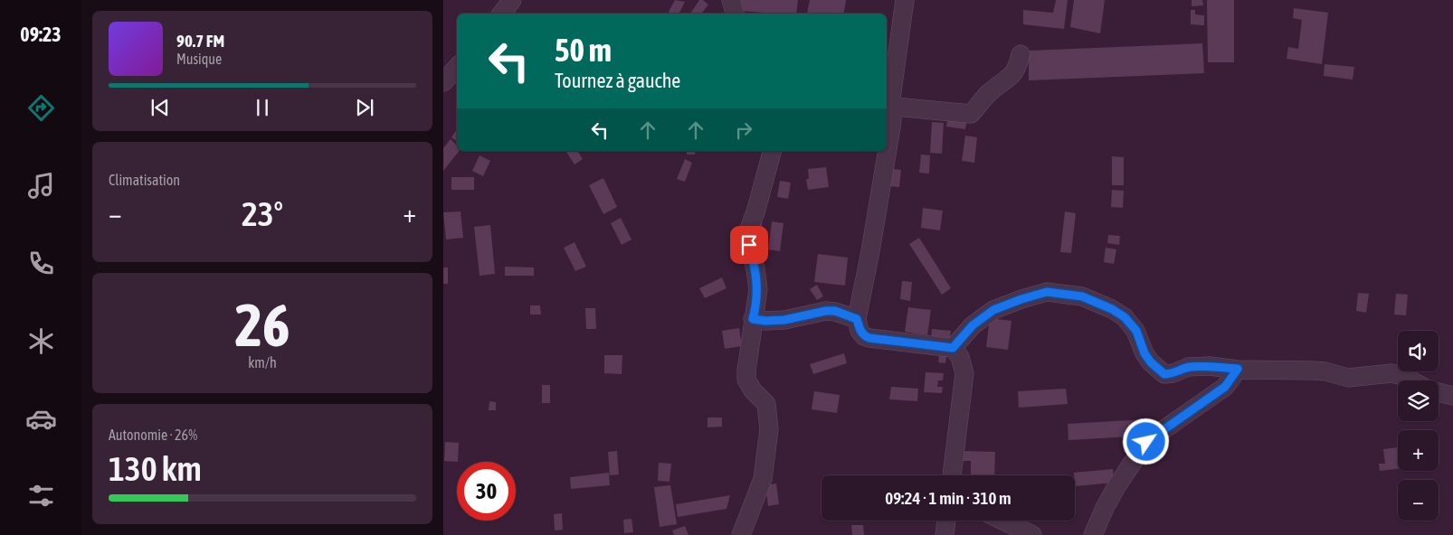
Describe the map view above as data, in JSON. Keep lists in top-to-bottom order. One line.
{"page":{"tabs":"09:23","turn":["50 m","Tournez à gauche"],"song":["90.7 FM","Musique"],"tile":["Climatisation",["26","km/h"],["Autonomie · 26%","130 km"]],"heat":["−","23°","+"],"map_buttons":["+","−"],"limit":"30","trip":"09:24 · 1 min · 310 m"}}
